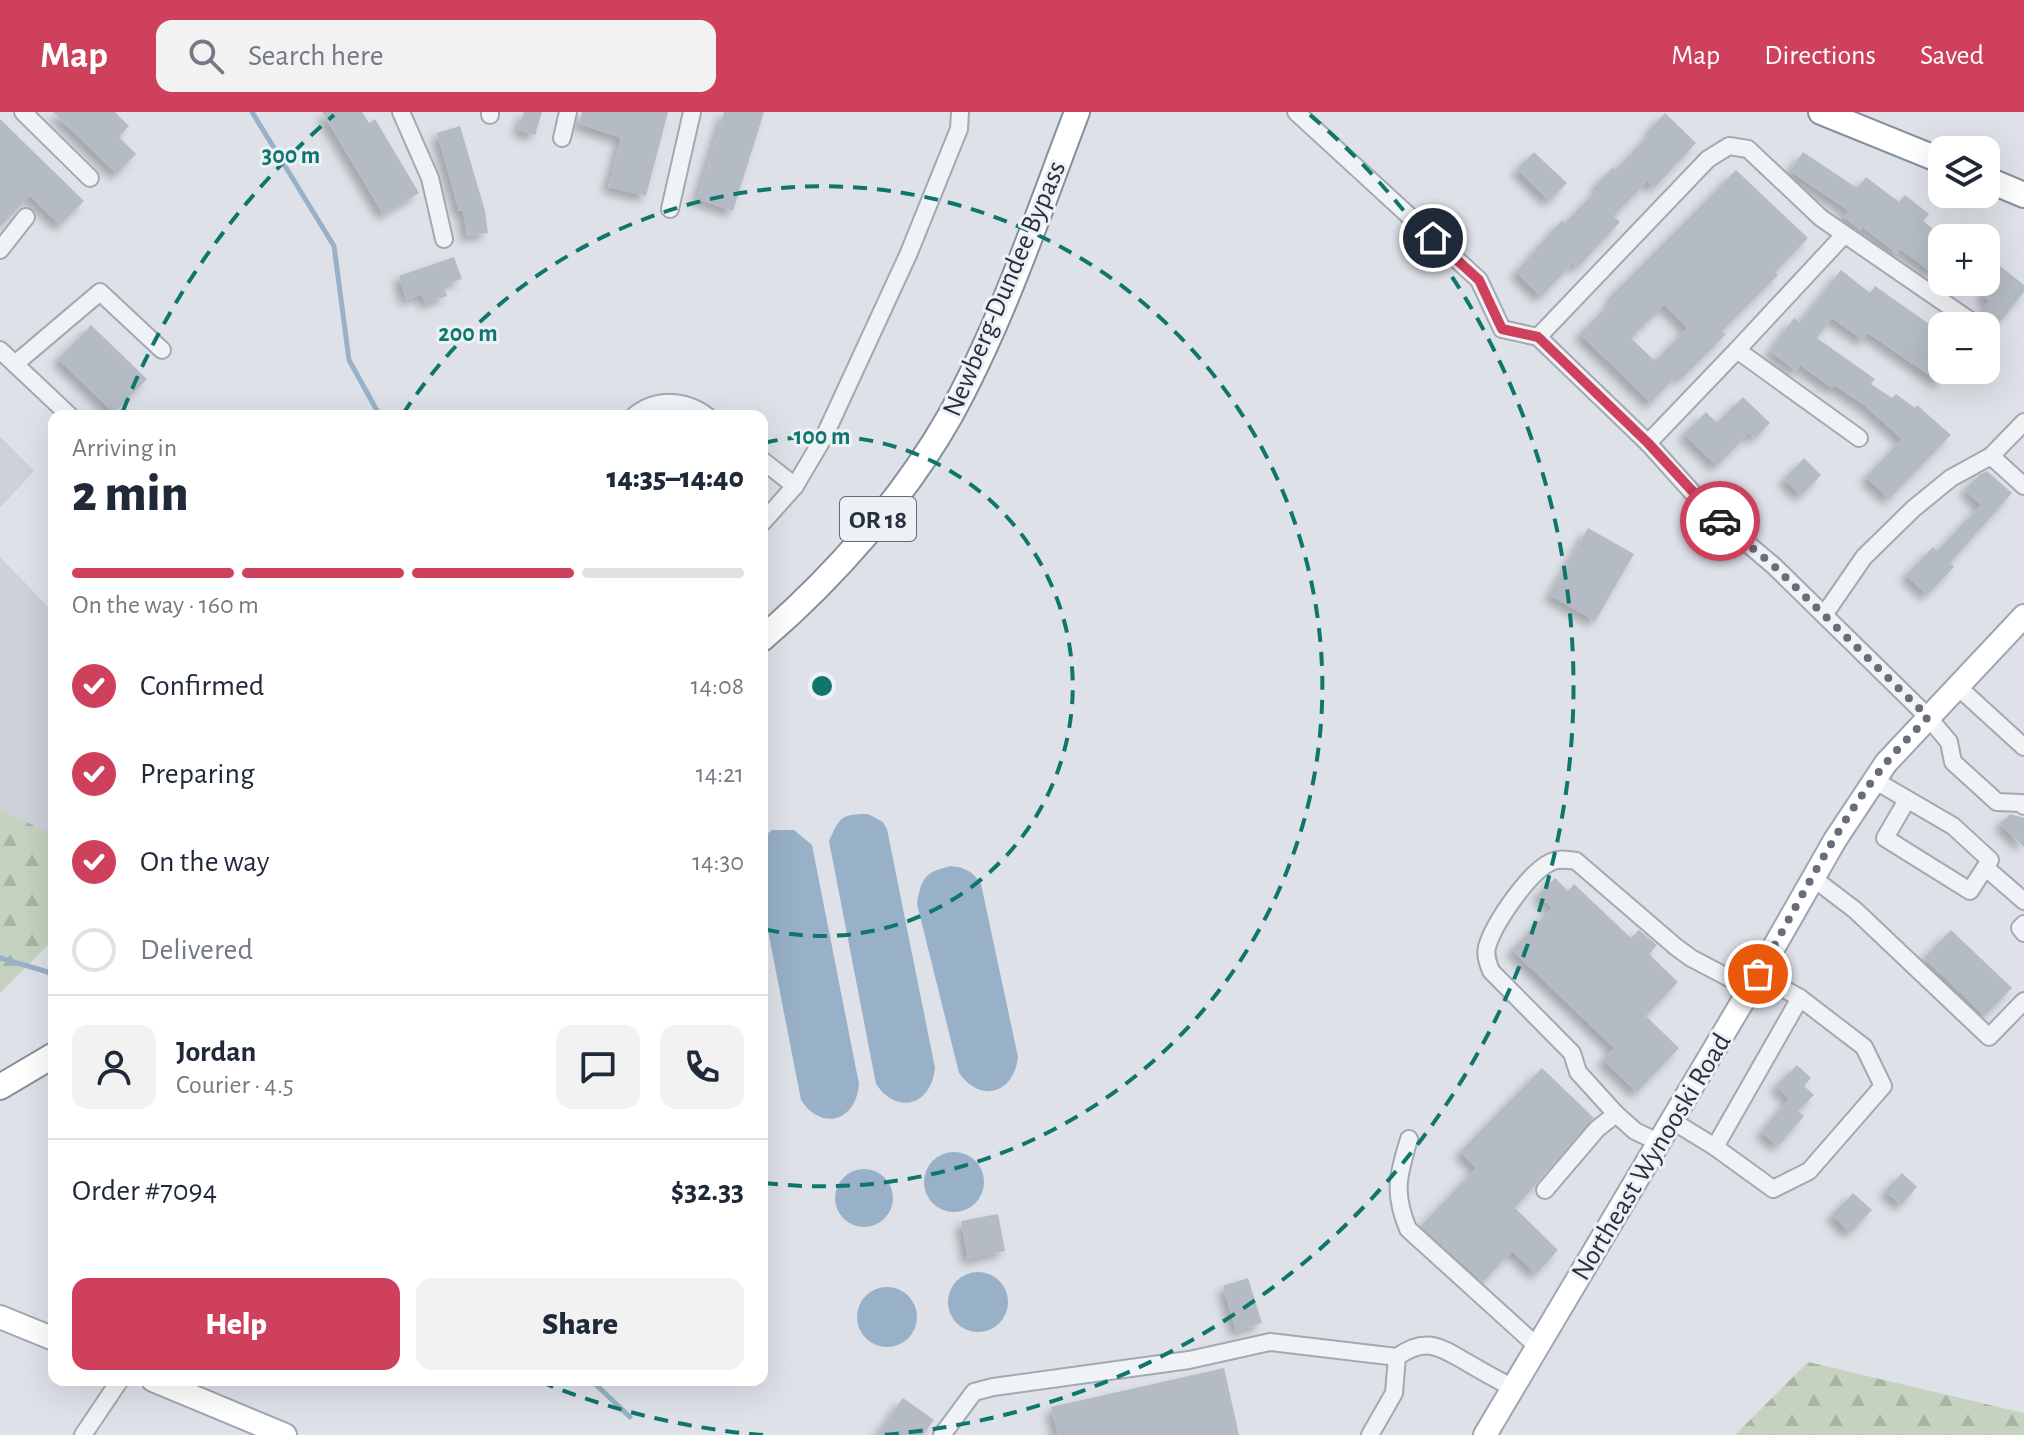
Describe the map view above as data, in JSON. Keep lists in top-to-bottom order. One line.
{"streets":{"highway":["Newberg-Dundee Bypass","OR 18"],"main road":["Northeast Wynooski Road"]},"page":{"header":"Map","search":"Search here","nav":["Map","Directions","Saved"],"map_buttons":["+","−"],"heading":["2 min","Arriving in","14:35–14:40"],"panel":["Jordan","Courier · 4.5","Order #7094","$32.33"],"bar":"On the way · 160 m","list":[["Confirmed","14:08"],["Preparing","14:21"],["On the way","14:30"],"Delivered"],"buttons":["Help","Share"]},"rings":["300 m","200 m","100 m"]}
